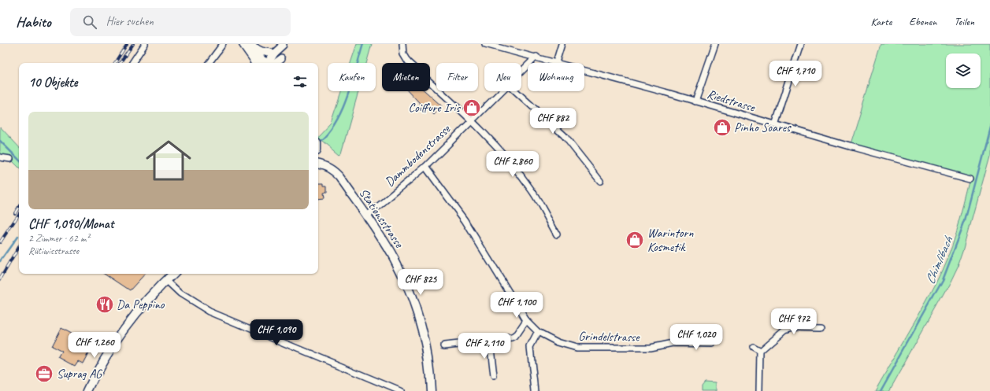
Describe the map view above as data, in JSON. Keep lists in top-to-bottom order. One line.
{"streets":{"main road":["Stationsstrasse"],"street":["Riedstrasse","Dammbodenstrasse","Grindelstrasse"]},"crossings":[["Riedstrasse","Dammbodenstrasse"],["Dammbodenstrasse","Stationsstrasse"],["Dammbodenstrasse","Grindelstrasse"]],"water":["Chimlibach"],"places":{"shop":["Coiffure Iris","Pinho Soares","Warintorn Kosmetik"],"restaurant":["Da Peppino"],"office":["Suprag AG"]},"page":{"header":"Habito","search":"Hier suchen","nav":["Karte","Ebenen","Teilen"],"price":["CHF 1,710","CHF 882","CHF 2,860","CHF 825","CHF 1,100","CHF 972","CHF 1,090","CHF 1,020","CHF 1,260","CHF 2,110"],"chip":["Kaufen","Mieten","Filter","Neu","Wohnung"],"heading":"10 Objekte","list":[{"name":"CHF 1,090/Monat","note":"2 Zimmer · 62 m² · Rütiwisstrasse"}]}}
